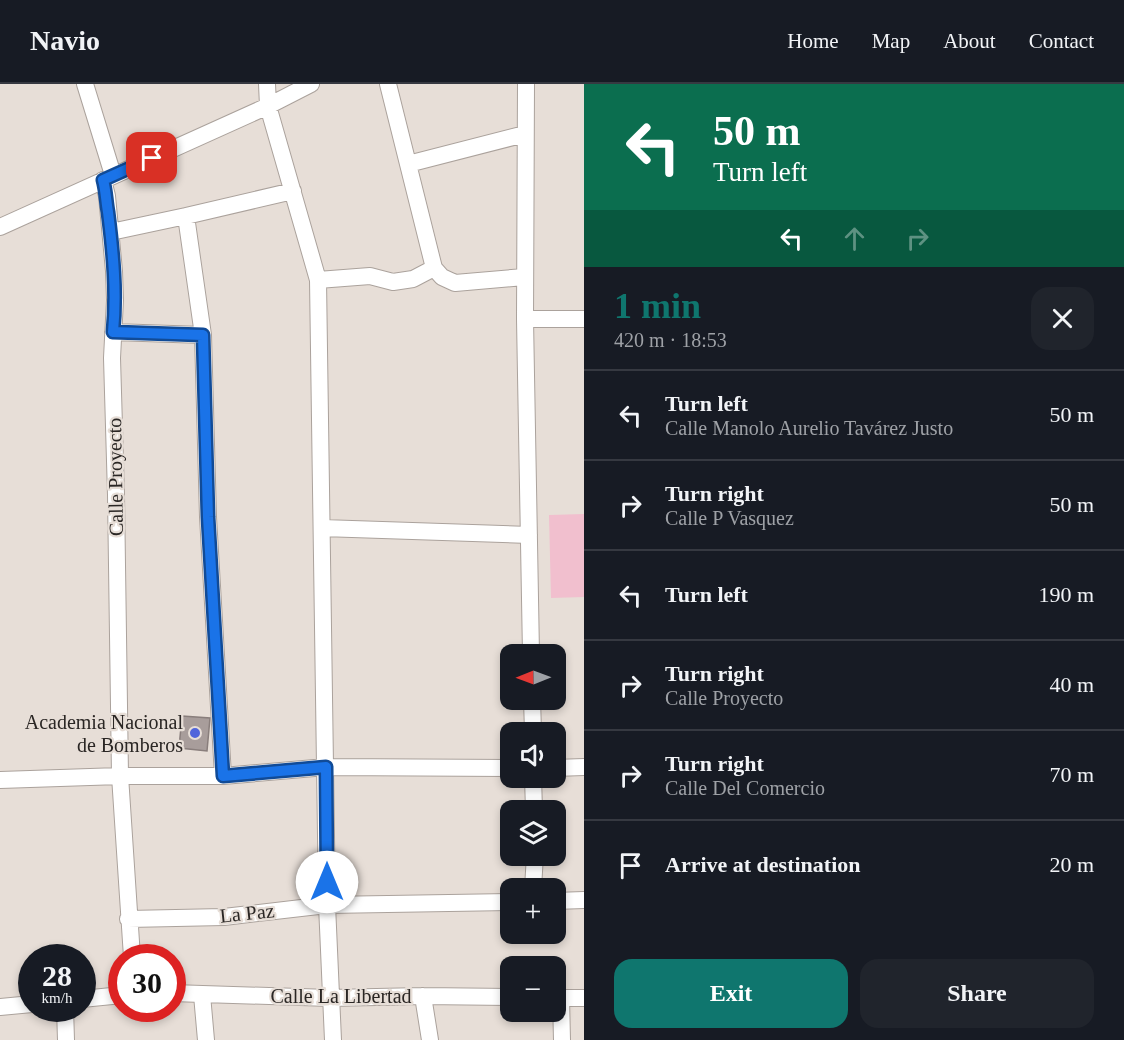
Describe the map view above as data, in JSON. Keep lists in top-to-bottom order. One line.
{"streets":{"street":["Calle Proyecto","La Paz","Calle La Libertad"]},"crossings":[["Calle Proyecto","La Paz"]],"places":["Academia Nacional de Bomberos"],"north":"left","page":{"header":"Navio","nav":["Home","Map","About","Contact"],"turn":["50 m","Turn left"],"heading":["1 min","420 m · 18:53"],"list":[{"name":"Turn left","note":"Calle Manolo Aurelio Tavárez Justo","value":"50 m"},{"name":"Turn right","note":"Calle P Vasquez","value":"50 m"},{"name":"Turn left","value":"190 m"},{"name":"Turn right","note":"Calle Proyecto","value":"40 m"},{"name":"Turn right","note":"Calle Del Comercio","value":"70 m"},{"name":"Arrive at destination","value":"20 m"}],"map_buttons":["+","−"],"speed":"28 km/h","limit":"30","buttons":["Exit","Share"]}}
